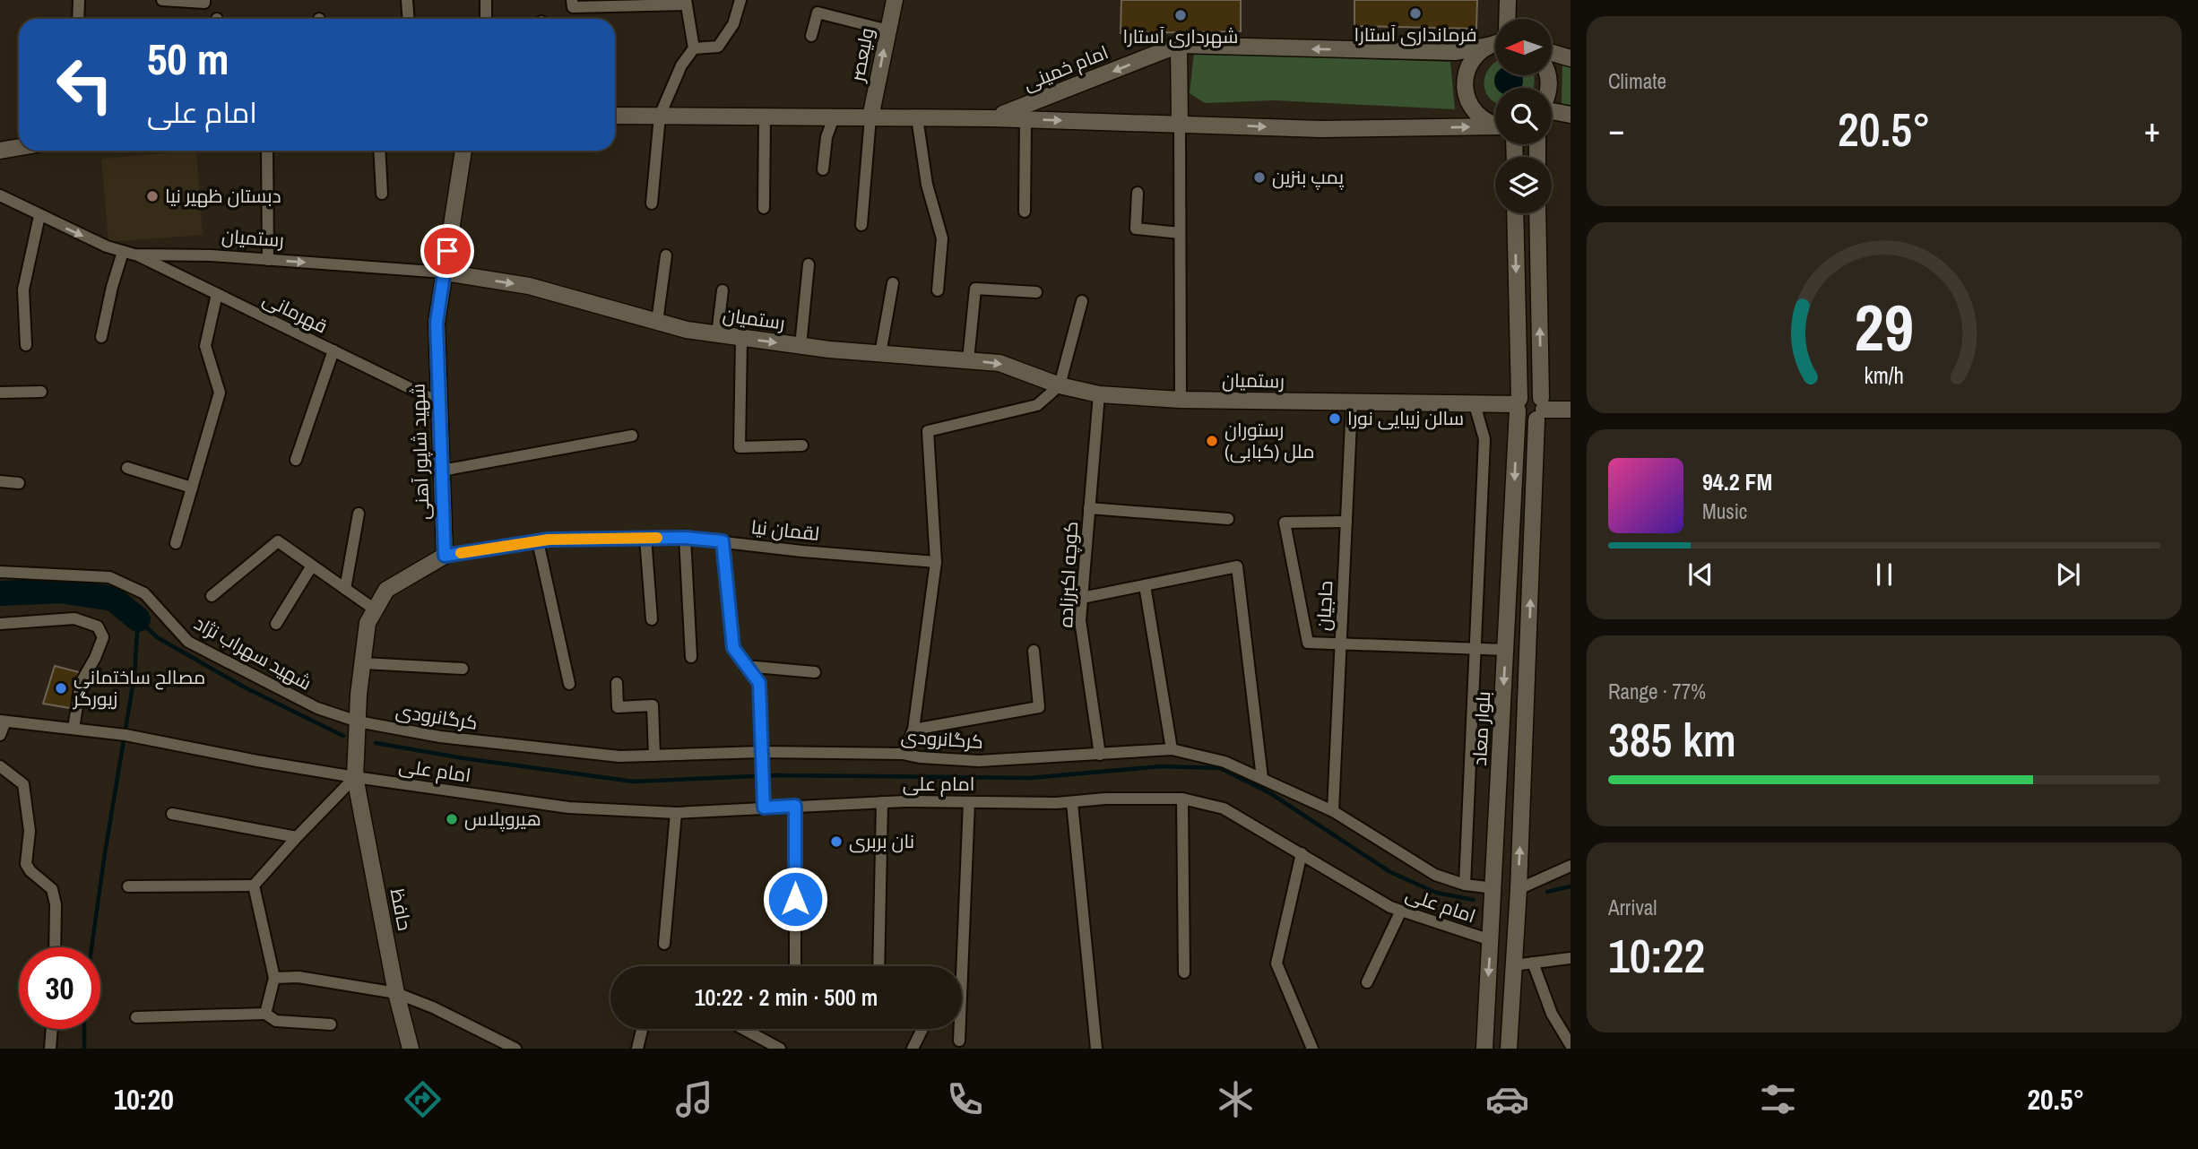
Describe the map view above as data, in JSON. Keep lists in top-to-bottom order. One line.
{"streets":{"street":["ولیعصر","امام خمینی","رستمیان","قهرمانی","شهید شاپور آهنی","لقمان نیا","کوچه اکبرزاده","حاجیان","شهید سهراب نژاد","کرگانرودی","بلوار معاد","امام علی","حافظ"]},"crossings":[["ولیعصر","امام خمینی"],["رستمیان","قهرمانی"],["رستمیان","شهید شاپور آهنی"],["رستمیان","کوچه اکبرزاده"],["رستمیان","حاجیان"],["رستمیان","بلوار معاد"],["قهرمانی","شهید شاپور آهنی"],["شهید شاپور آهنی","لقمان نیا"],["کوچه اکبرزاده","کرگانرودی"],["حاجیان","کرگانرودی"],["شهید سهراب نژاد","کرگانرودی"],["شهید سهراب نژاد","حافظ"],["کرگانرودی","بلوار معاد"],["کرگانرودی","حافظ"],["بلوار معاد","امام علی"],["امام علی","حافظ"]],"one_way":["ولیعصر","رستمیان"],"places":["فرمانداری آستارا","شهرداری آستارا","پمپ بنزین","دبستان ظهیر نیا","سالن زیبایی نورا","رستوران ملل (کبابی)","مصالح ساختمانی زیورگر","هیروپلاس","نان بربری"],"north":"left","page":{"tile":["Climate",["Range · 77%","385 km"],["Arrival","10:22"]],"turn":["50 m","امام علی"],"heat":["−","20.5°","+"],"song":["94.2 FM","Music"],"limit":"30","trip":"10:22 · 2 min · 500 m","tabs":["10:20","20.5°"],"gauge":["29","km/h"]}}
